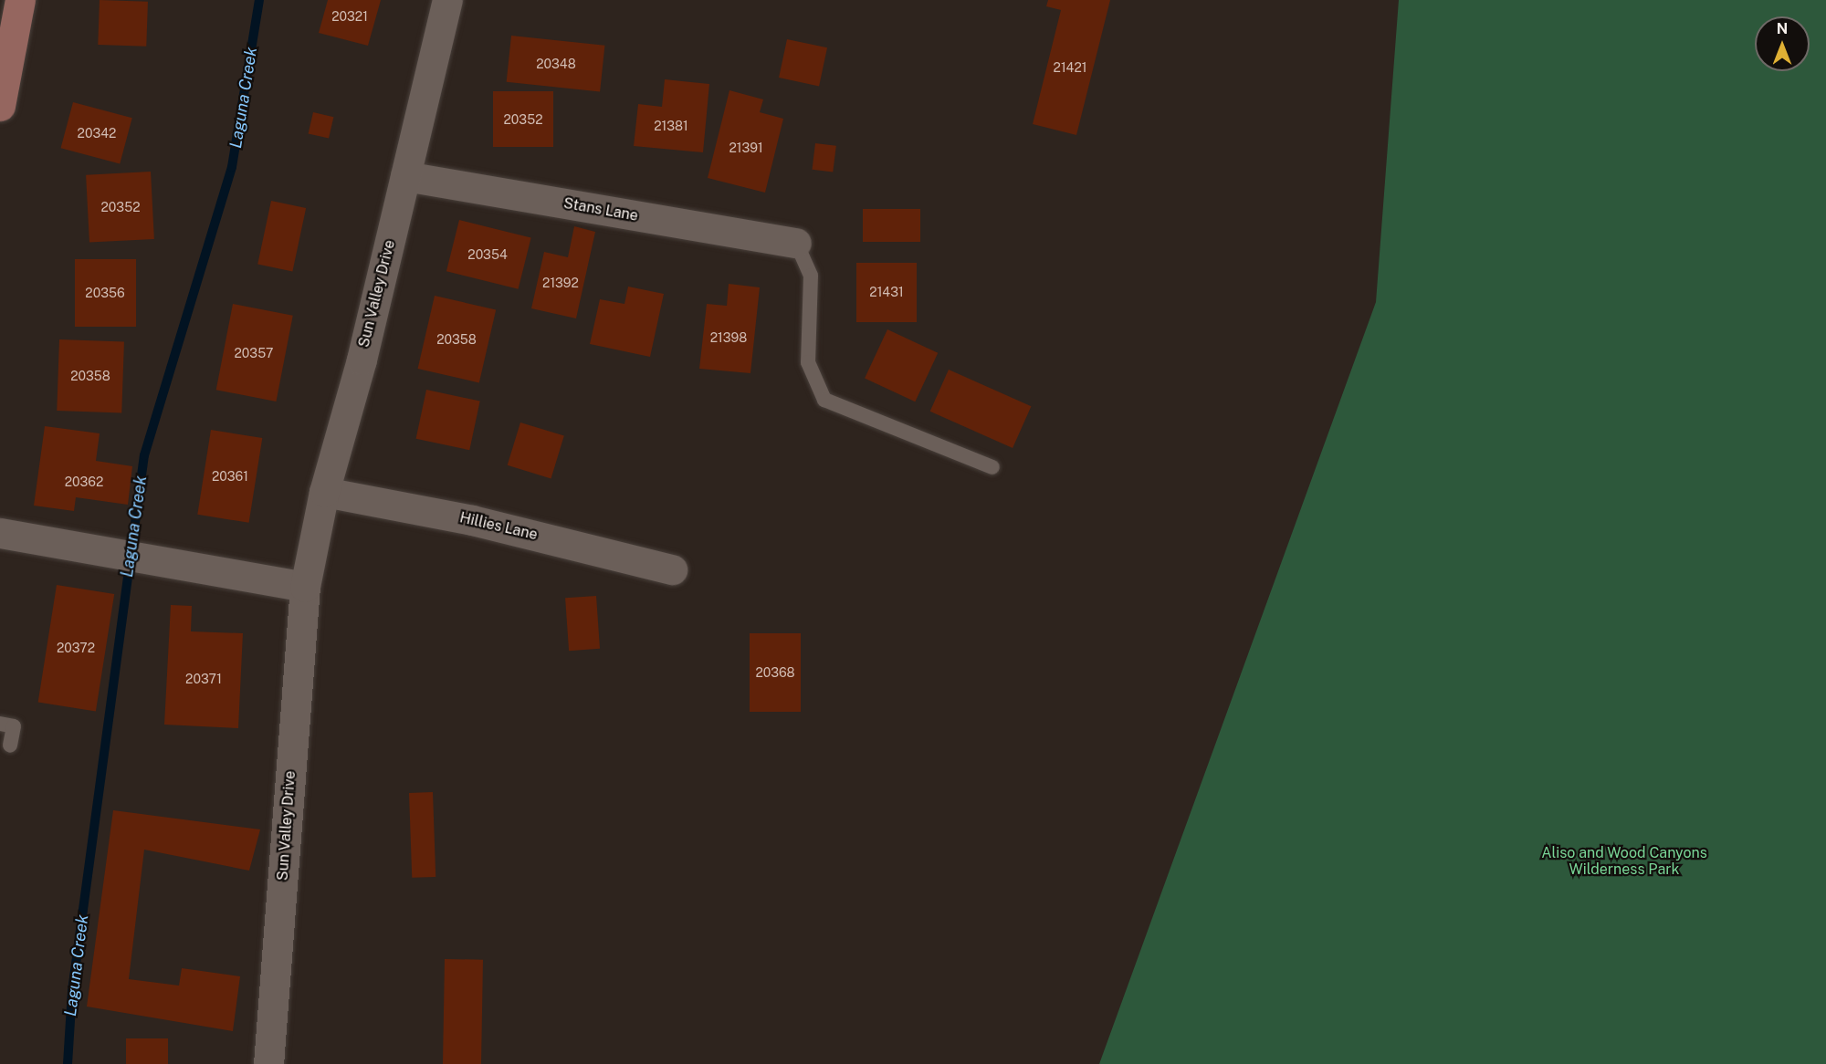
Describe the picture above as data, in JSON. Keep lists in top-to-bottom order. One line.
{"streets":{"street":["Stans Lane","Sun Valley Drive","Hillies Lane"]},"crossings":[["Stans Lane","Sun Valley Drive"],["Sun Valley Drive","Hillies Lane"]],"water":["Laguna Creek"],"parks":["Aliso and Wood Canyons Wilderness Park"],"house_numbers":["20321","20348","21421","20352","21381","20342","21391","20352","20354","21392","21431","20356","21398","20358","20357","20358","20361","20362","20372","20368","20371"],"north":"top"}
